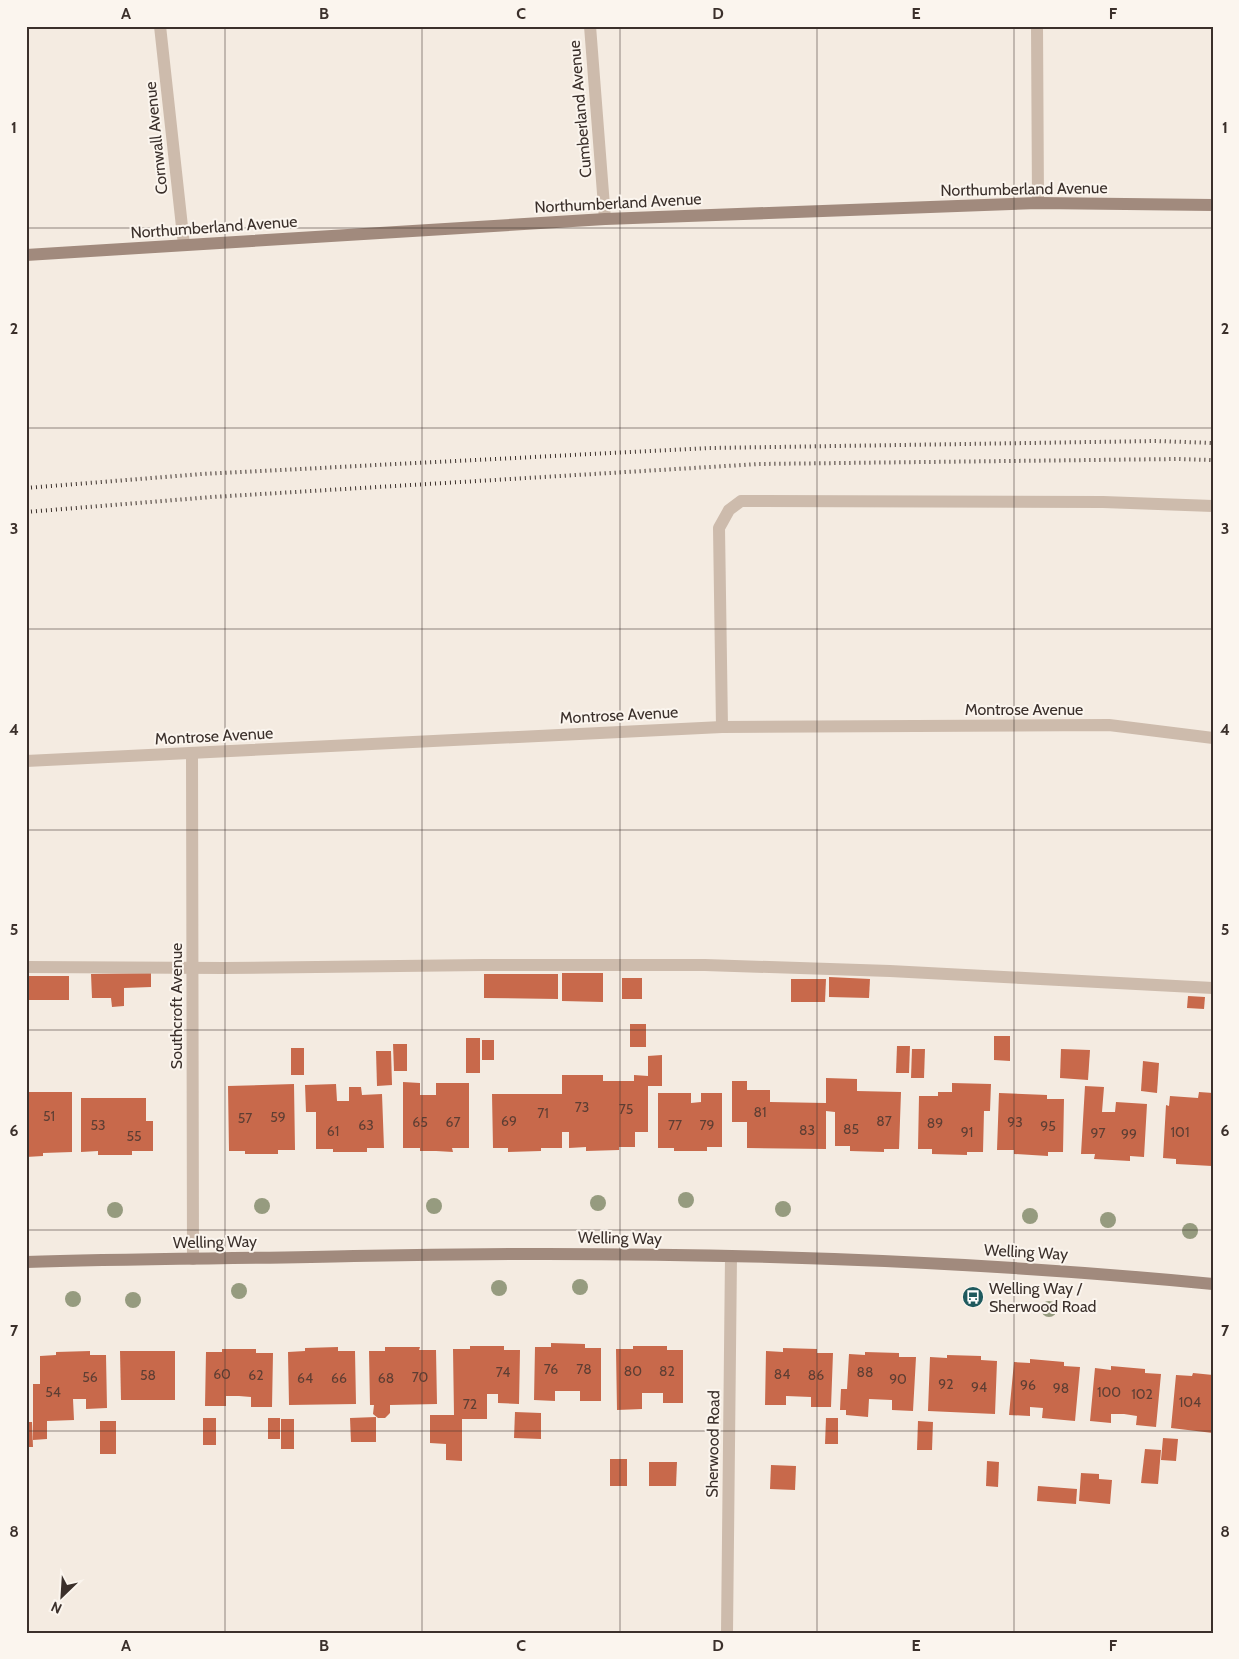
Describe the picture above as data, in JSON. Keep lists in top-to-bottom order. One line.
{"streets":{"street":["Cumberland Avenue","Cornwall Avenue","Northumberland Avenue","Montrose Avenue","Southcroft Avenue","Welling Way","Sherwood Road"]},"crossings":[["Cumberland Avenue","Northumberland Avenue"],["Cornwall Avenue","Northumberland Avenue"],["Montrose Avenue","Southcroft Avenue"],["Southcroft Avenue","Welling Way"],["Welling Way","Sherwood Road"]],"places":{"bus stop":["Welling Way / Sherwood Road"]},"house_numbers":["73","75","81","71","51","59","57","69","87","65","67","93","89","53","63","77","79","95","85","83","61","91","101","97","99","55","76","78","80","82","74","88","60","84","58","62","86","56","70","64","66","68","90","92","96","94","98","54","100","102","104","72"],"north":"bottom left","grid":{"columns":["A","B","C","D","E","F"],"rows":["1","2","3","4","5","6","7","8"]}}
